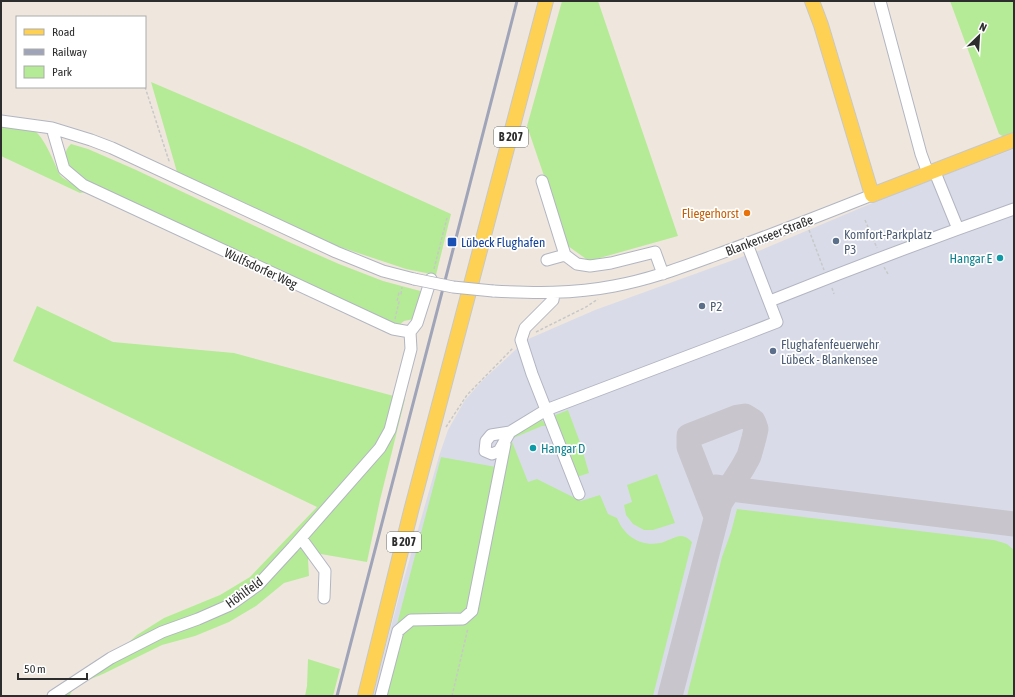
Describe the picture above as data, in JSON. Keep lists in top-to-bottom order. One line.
{"streets":{"main road":["B 207","Blankenseer Straße"],"street":["Wulfsdorfer Weg","Höhlfeld"]},"crossings":[["Wulfsdorfer Weg","Höhlfeld"]],"places":{"other":["Fliegerhorst","Komfort-Parkplatz P3","Hangar E","P2","Flughafenfeuerwehr Lübeck - Blankensee","Hangar D"],"transit":["Lübeck Flughafen"]},"legend":["Road","Railway","Park"],"scale_bar":"50 m","north":"top right"}
